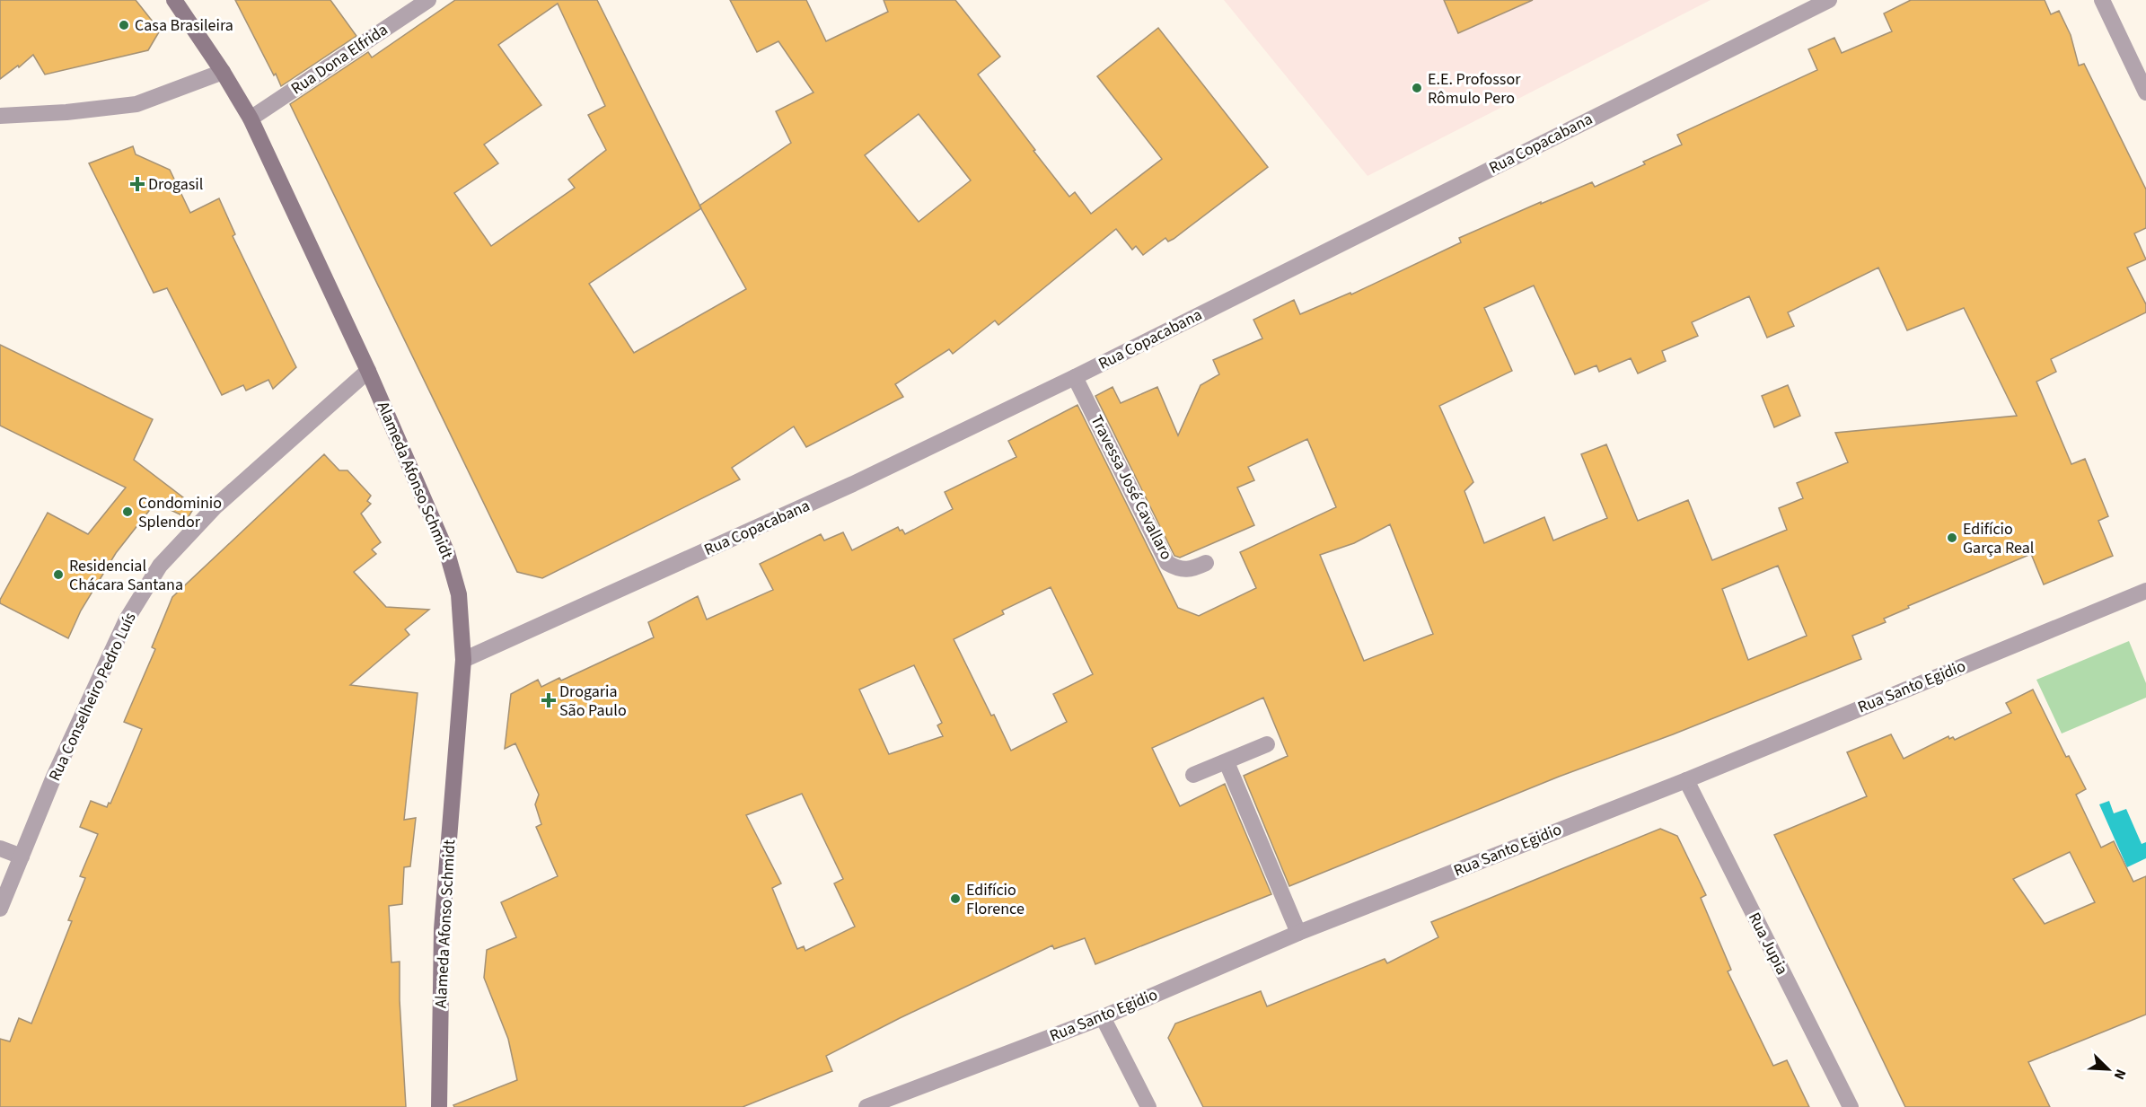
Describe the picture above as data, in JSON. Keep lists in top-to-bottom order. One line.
{"streets":{"main road":["Alameda Afonso Schmidt"],"street":["Rua Dona Elfrida","Rua Copacabana","Travessa José Cavallaro","Rua Santo Egidio","Rua Conselheiro Pedro Luís","Rua Jupia"]},"crossings":[["Rua Dona Elfrida","Alameda Afonso Schmidt"],["Rua Copacabana","Alameda Afonso Schmidt"],["Rua Copacabana","Travessa José Cavallaro"],["Alameda Afonso Schmidt","Rua Conselheiro Pedro Luís"],["Rua Santo Egidio","Rua Jupia"]],"places":{"other":["Casa Brasileira","E.E. Profossor Rômulo Pero","Condominio Splendor","Edifício Garça Real","Residencial Chácara Santana","Edifício Florence"],"health":["Drogasil","Drogaria São Paulo"]},"north":"bottom right"}
